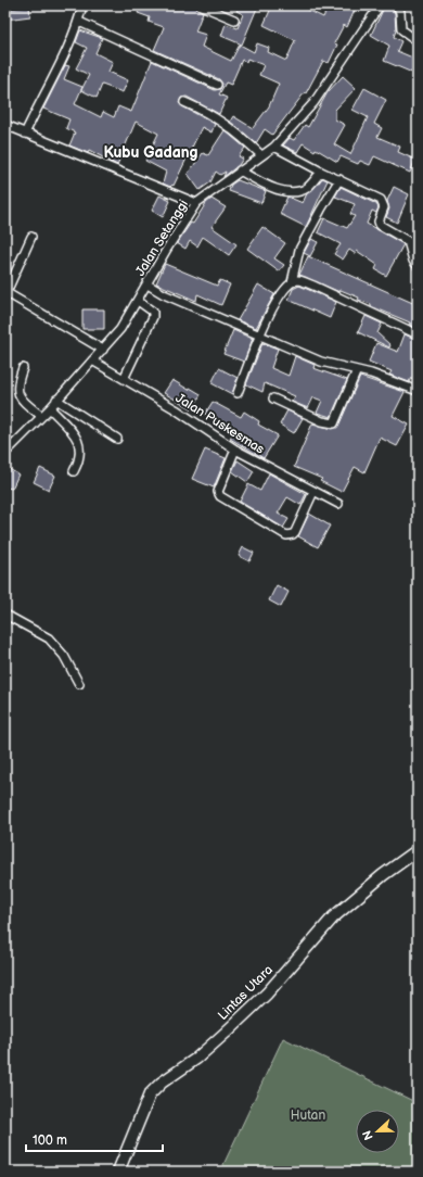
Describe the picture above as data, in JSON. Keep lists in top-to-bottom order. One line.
{"streets":{"street":["Jalan Setanggi","Jalan Puskesmas","Lintas Utara"]},"crossings":[["Jalan Setanggi","Jalan Puskesmas"]],"districts":["Kubu Gadang"],"parks":["Hutan"],"scale_bar":"100 m","north":"left"}
